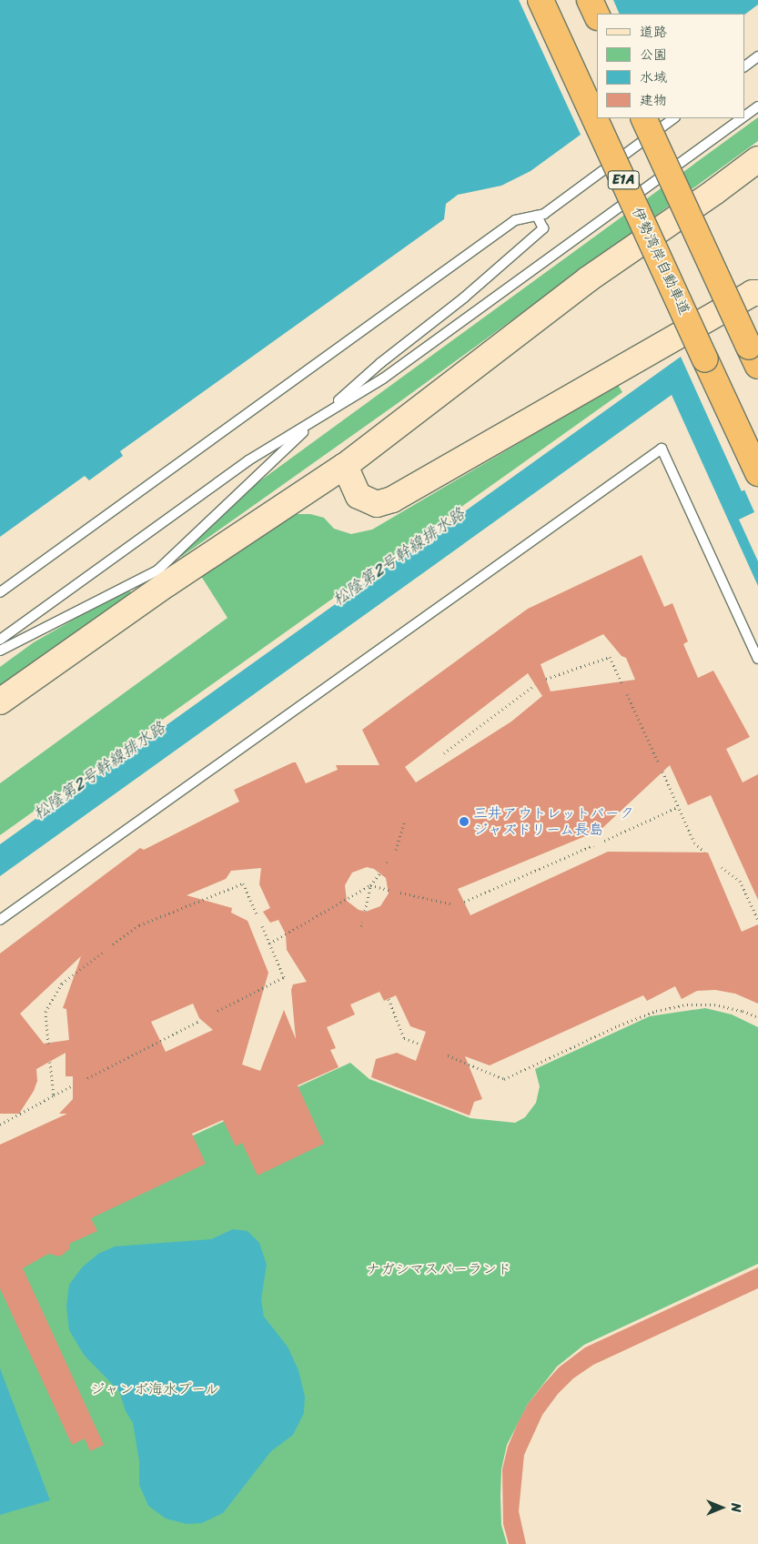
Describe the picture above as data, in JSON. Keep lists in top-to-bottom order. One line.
{"streets":{"highway":["E1A","伊勢湾岸自動車道"]},"water":["松陰第2号幹線排水路"],"parks":["ナガシマスパーランド","ジャンボ海水プール"],"places":["三井アウトレットパーク ジャズドリーム長島"],"legend":["道路","公園","水域","建物"],"north":"right"}
